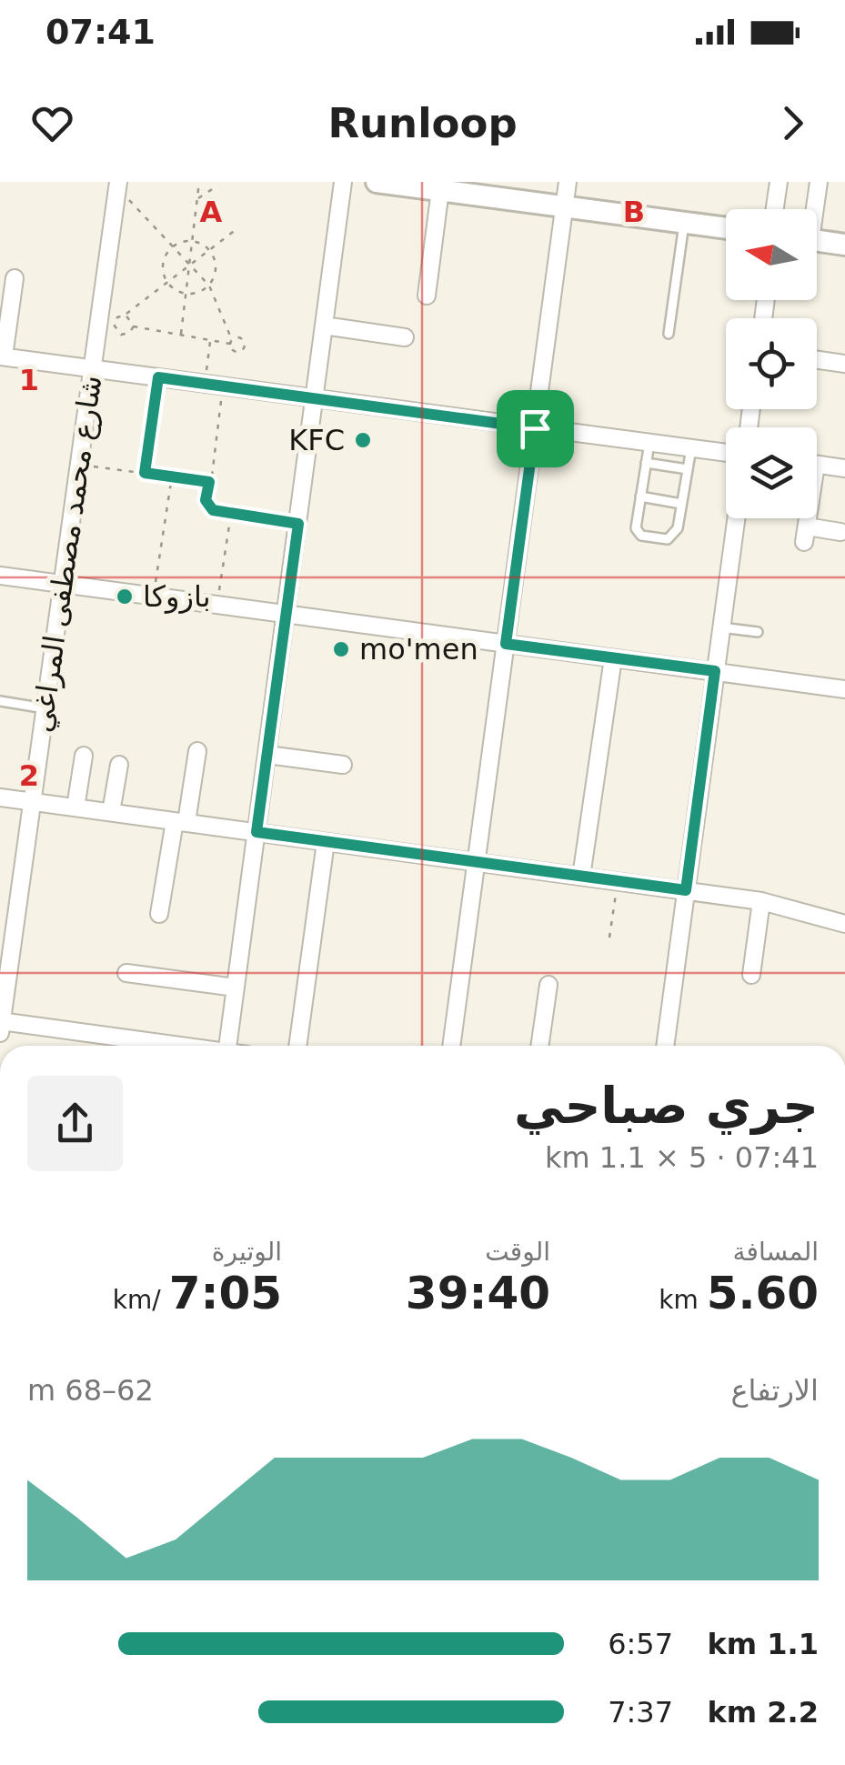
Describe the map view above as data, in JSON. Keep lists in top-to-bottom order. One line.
{"streets":{"street":["شارع محمد مصطفى المراغي"]},"places":["KFC","بازوكا","mo'men"],"north":"left","page":{"status":"07:41","header":"Runloop","heading":["جري صباحي","07:41 · 5 × 1.1 km"],"stats":[["المسافة","5.60 km"],["الوقت","39:40"],["الوتيرة","7:05 /km"]],"chart":["الارتفاع","62–68 m"],"list":[{"name":"1.1 km","note":"6:57"},{"name":"2.2 km","note":"7:37"}]},"grid":{"columns":["A","B"],"rows":["1","2"]}}
